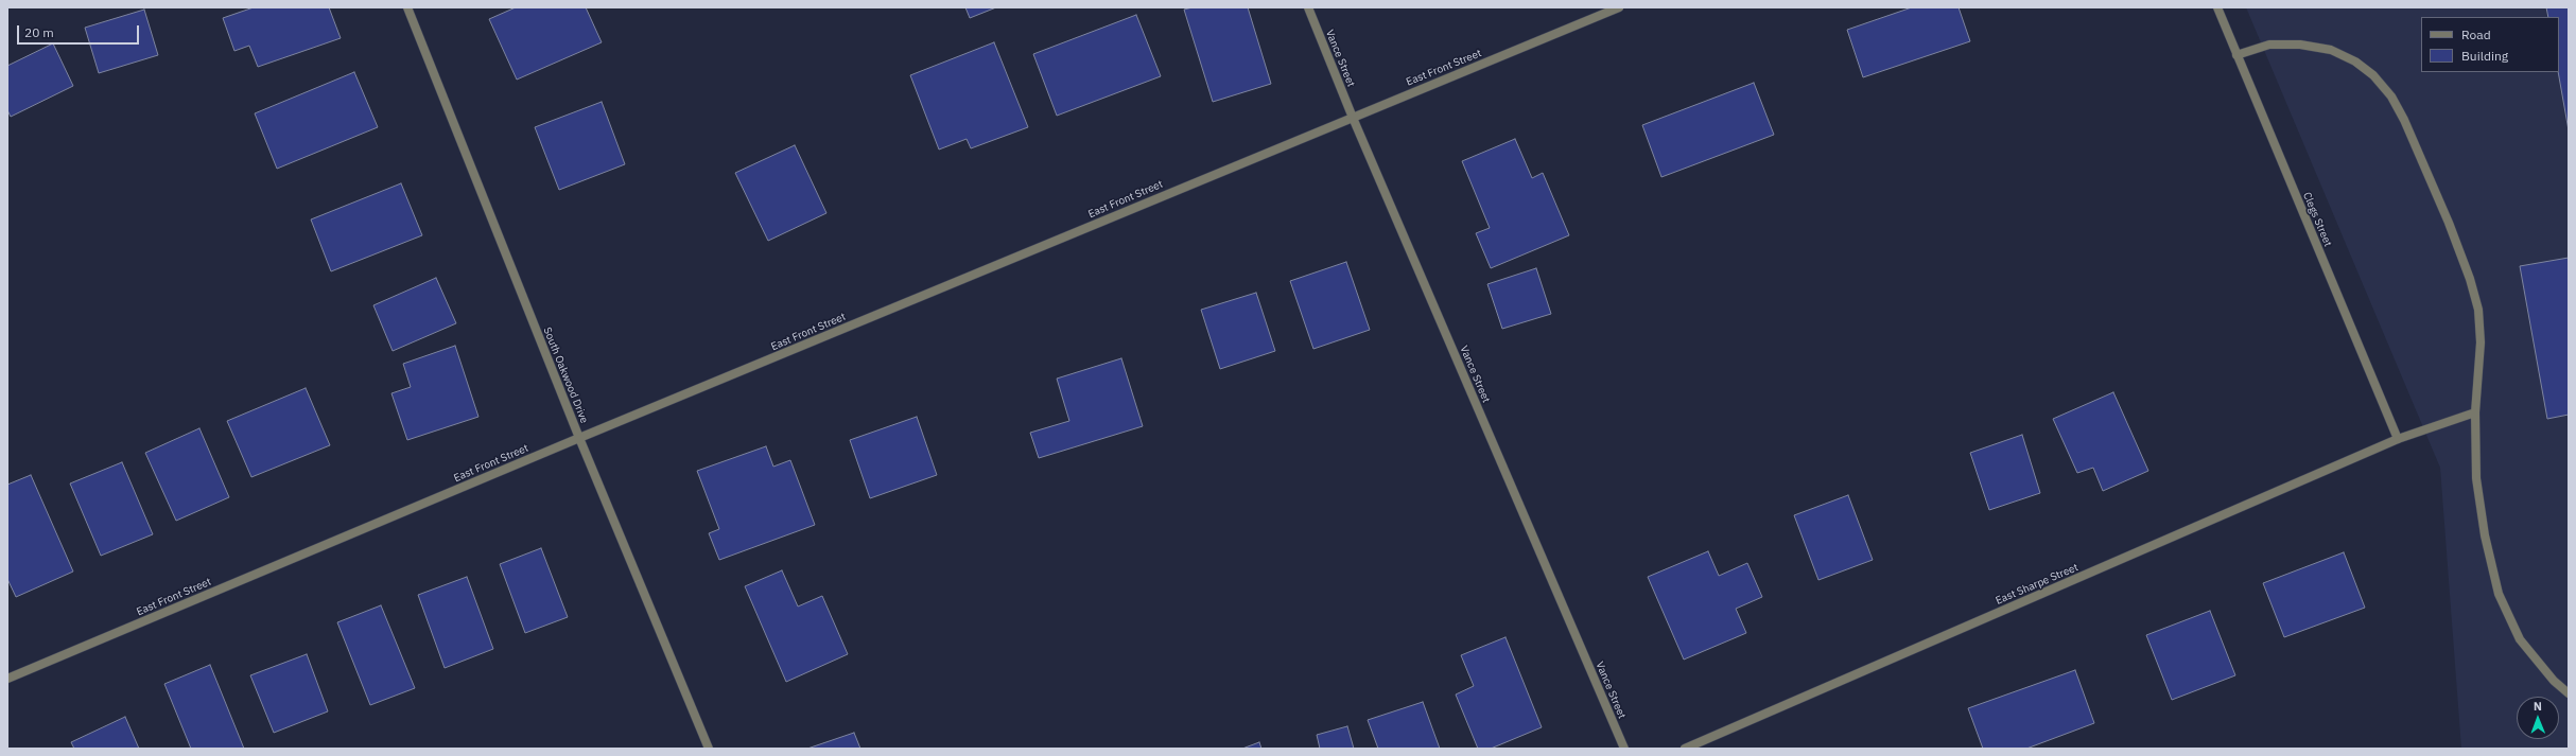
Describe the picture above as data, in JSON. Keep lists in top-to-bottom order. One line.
{"streets":{"street":["Vance Street","East Front Street","Clegs Street","South Oakwood Drive","East Sharpe Street"]},"crossings":[["Vance Street","East Front Street"],["East Front Street","South Oakwood Drive"],["Clegs Street","East Sharpe Street"]],"legend":["Road","Building"],"scale_bar":"20 m","north":"top"}
